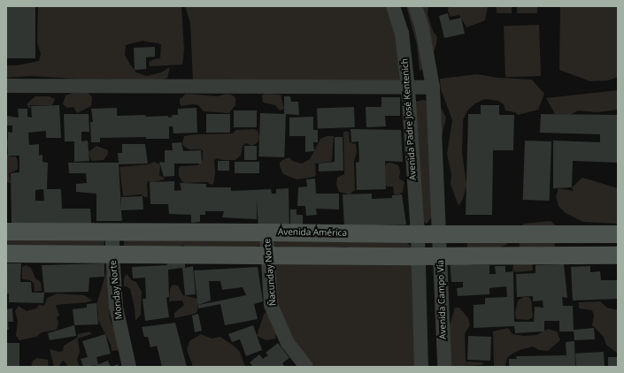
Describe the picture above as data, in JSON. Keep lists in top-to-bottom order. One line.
{"streets":{"main road":["Avenida América"],"street":["Avenida Padre José Kentenich","Ñacunday Norte","Monday Norte","Avenida Campo Vía"]},"crossings":[["Avenida Padre José Kentenich","Avenida América"],["Avenida América","Ñacunday Norte"],["Avenida América","Monday Norte"],["Avenida América","Avenida Campo Vía"]]}
